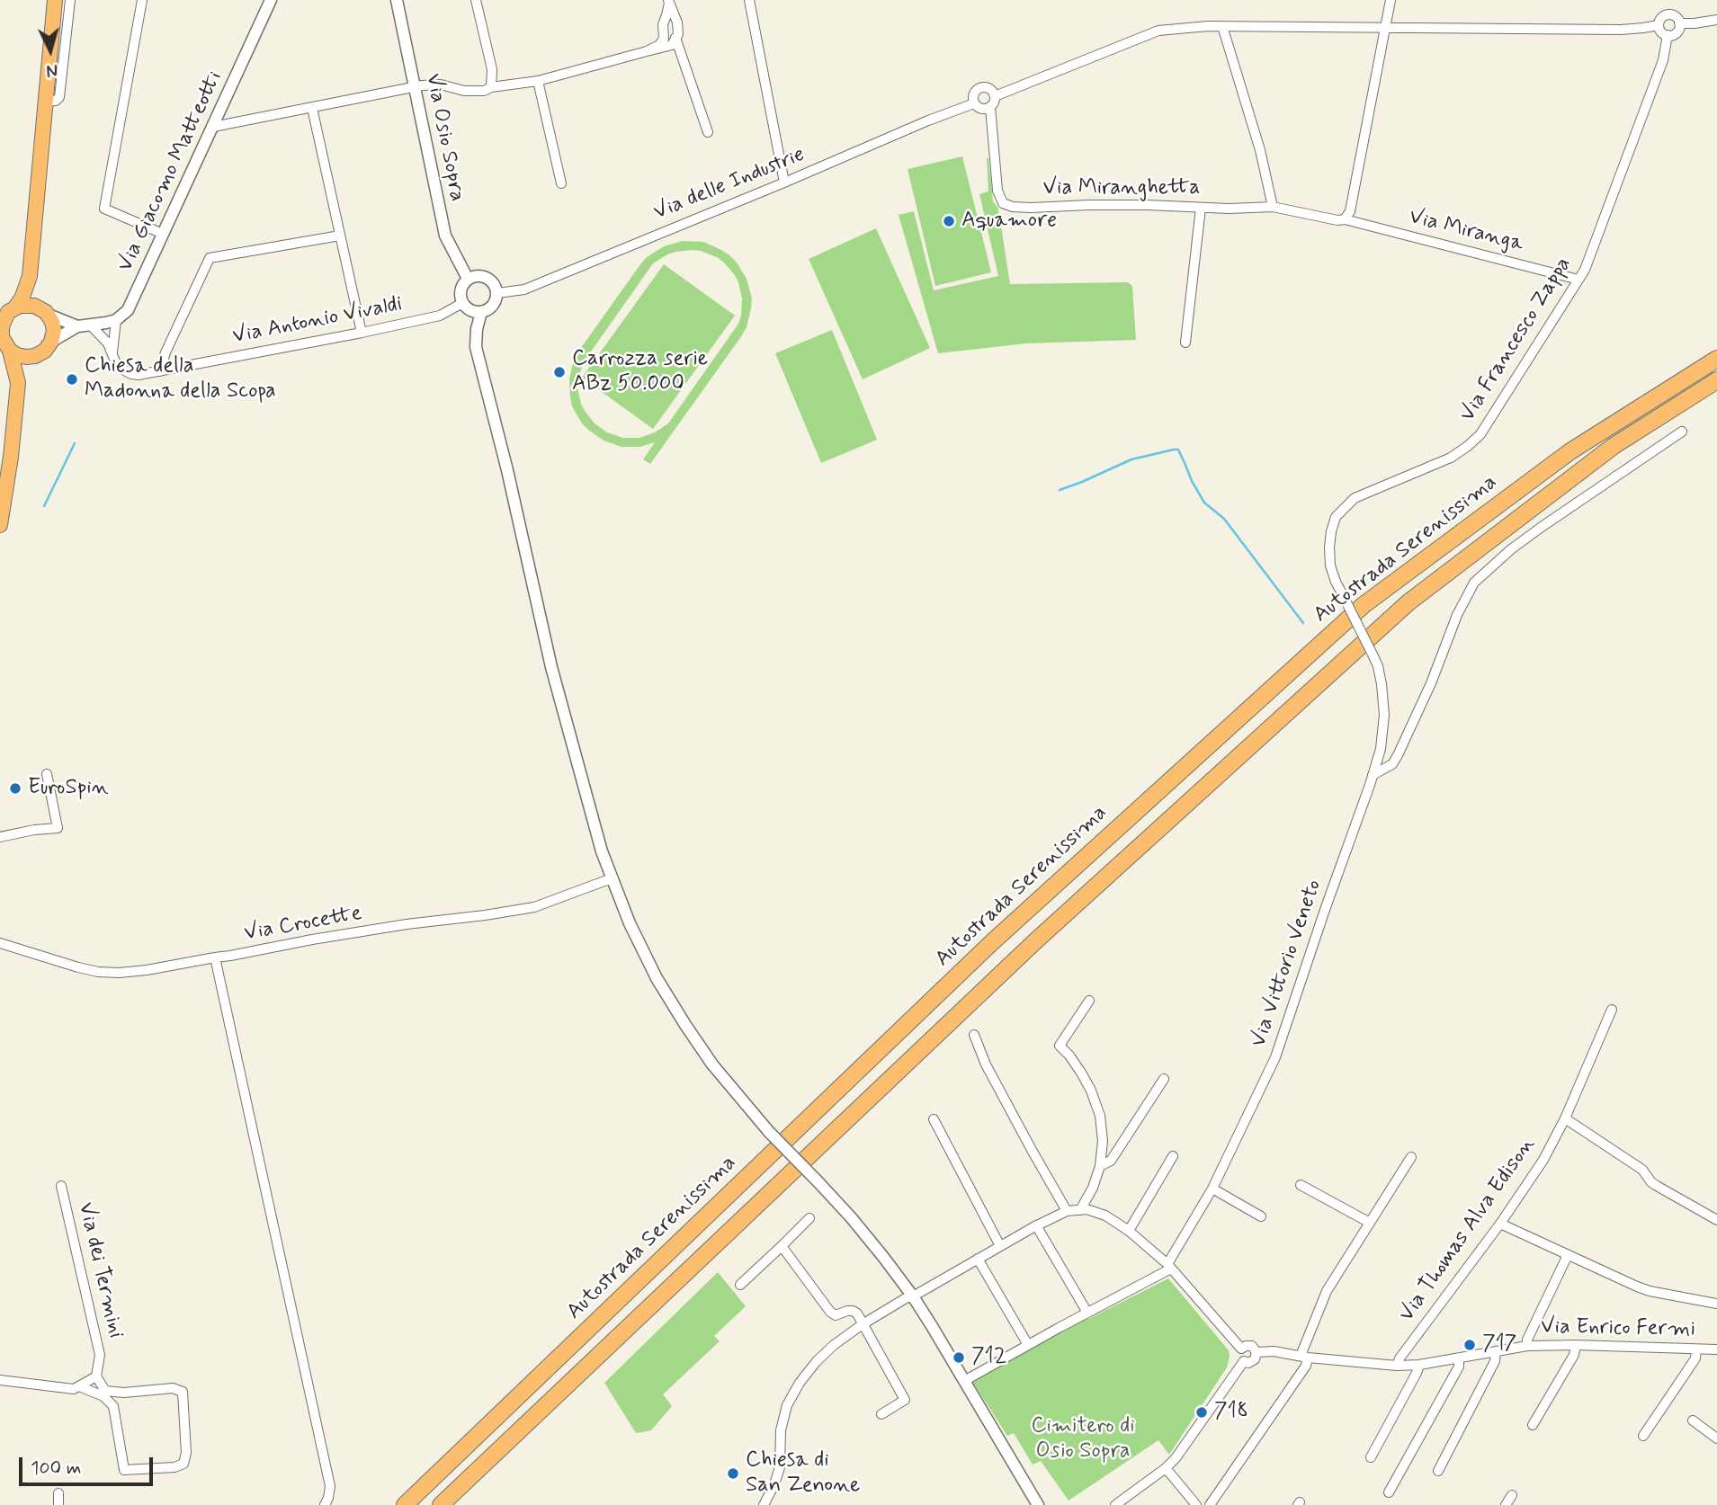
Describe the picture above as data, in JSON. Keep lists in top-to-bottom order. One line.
{"streets":{"highway":["Autostrada Serenissima"],"street":["Via Osio Sopra","Via Giacomo Matteotti","Via delle Industrie","Via Miranghetta","Via Miranga","Via Antonio Vivaldi","Via Francesco Zappa","Via Crocette","Via Vittorio Veneto","Via Thomas Alva Edison","Via dei Termini","Via Enrico Fermi"]},"crossings":[["Via Osio Sopra","Via delle Industrie"],["Via Osio Sopra","Via Antonio Vivaldi"],["Via delle Industrie","Via Miranghetta"],["Via delle Industrie","Via Antonio Vivaldi"],["Via delle Industrie","Via Francesco Zappa"],["Via Miranghetta","Via Miranga"],["Via Miranga","Via Francesco Zappa"],["Via Francesco Zappa","Via Vittorio Veneto"],["Via Thomas Alva Edison","Via Enrico Fermi"]],"parks":["Cimitero di Osio Sopra"],"places":["Aquamore","Carrozza serie ABz 50.000","Chiesa della Madonna della Scopa","EuroSpin","717","712","718","Chiesa di San Zenone"],"scale_bar":"100 m","north":"bottom"}
